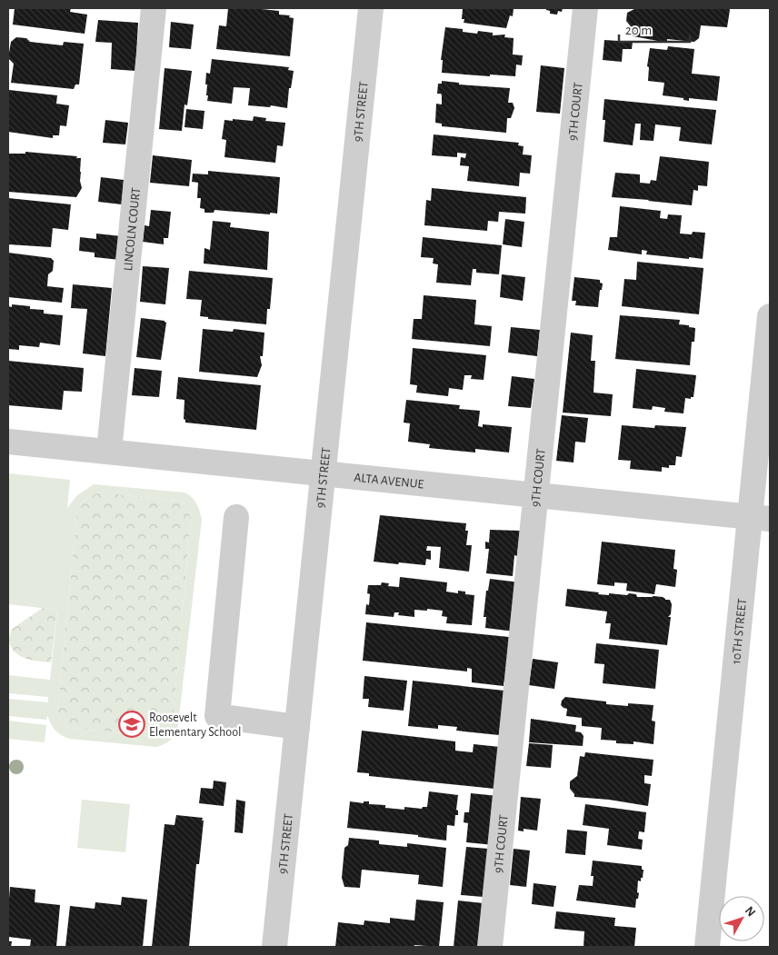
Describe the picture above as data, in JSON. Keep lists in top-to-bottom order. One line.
{"streets":{"street":["9TH STREET","9TH COURT","LINCOLN COURT","ALTA AVENUE","10TH STREET"]},"crossings":[["9TH STREET","ALTA AVENUE"],["9TH COURT","ALTA AVENUE"],["LINCOLN COURT","ALTA AVENUE"],["ALTA AVENUE","10TH STREET"]],"places":{"school or university":["Roosevelt Elementary School"]},"scale_bar":"20 m","north":"top right"}
